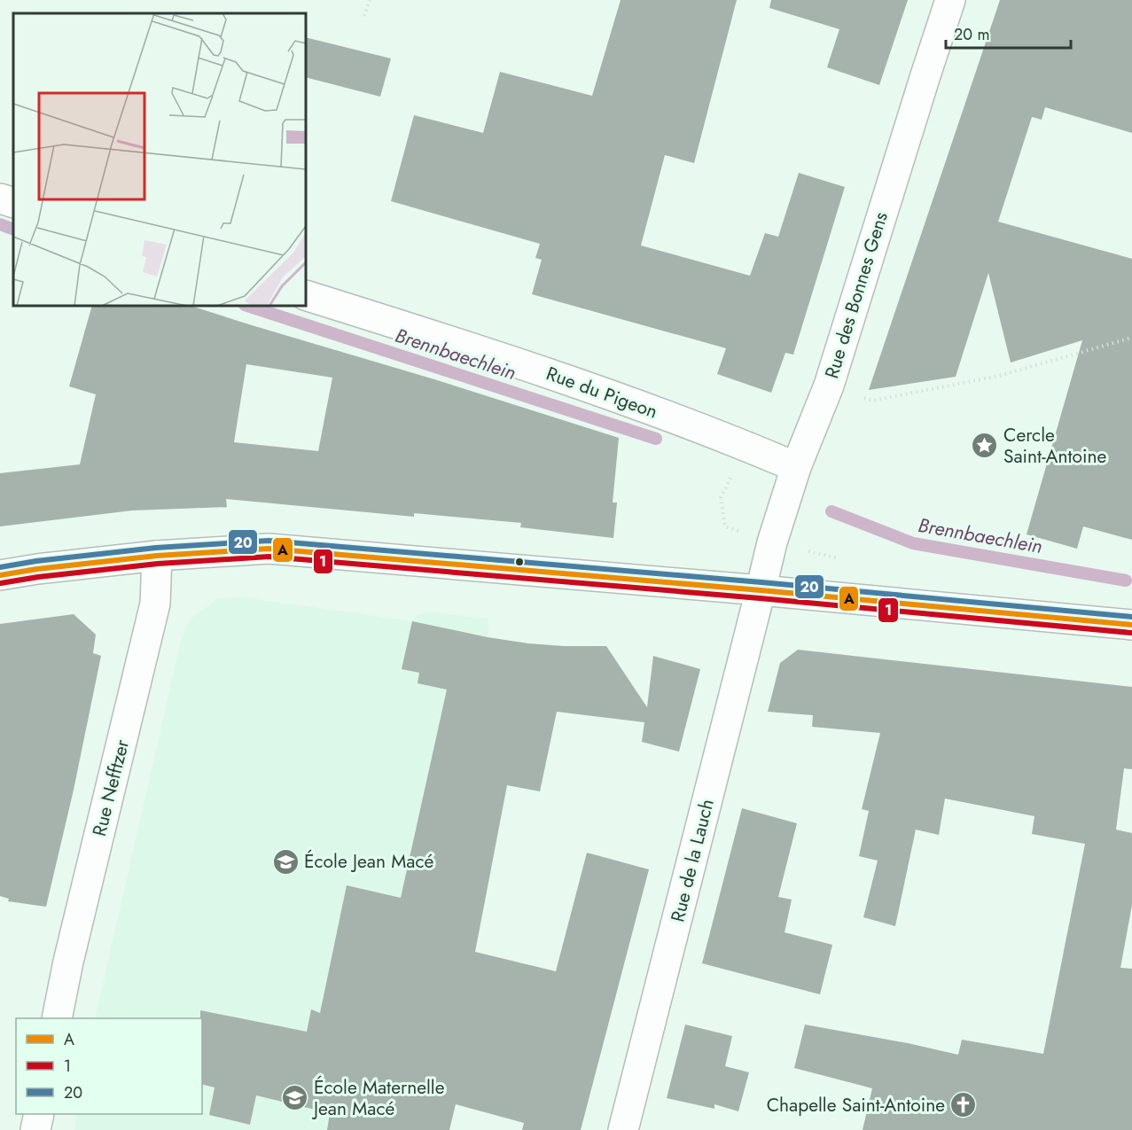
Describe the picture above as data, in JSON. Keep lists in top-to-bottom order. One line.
{"streets":{"street":["Rue des Bonnes Gens","Rue du Pigeon","Rue Nefftzer","Rue de la Lauch"]},"crossings":[["Rue des Bonnes Gens","Rue du Pigeon"],["Rue des Bonnes Gens","Rue de la Lauch"]],"water":["Brennbaechlein"],"places":{"place":["Cercle Saint-Antoine"],"school or university":["École Jean Macé","École Maternelle Jean Macé"],"church":["Chapelle Saint-Antoine"]},"lines":["transit line 20","transit line A","transit line 1"],"legend":["A","1","20"],"scale_bar":"20 m"}
